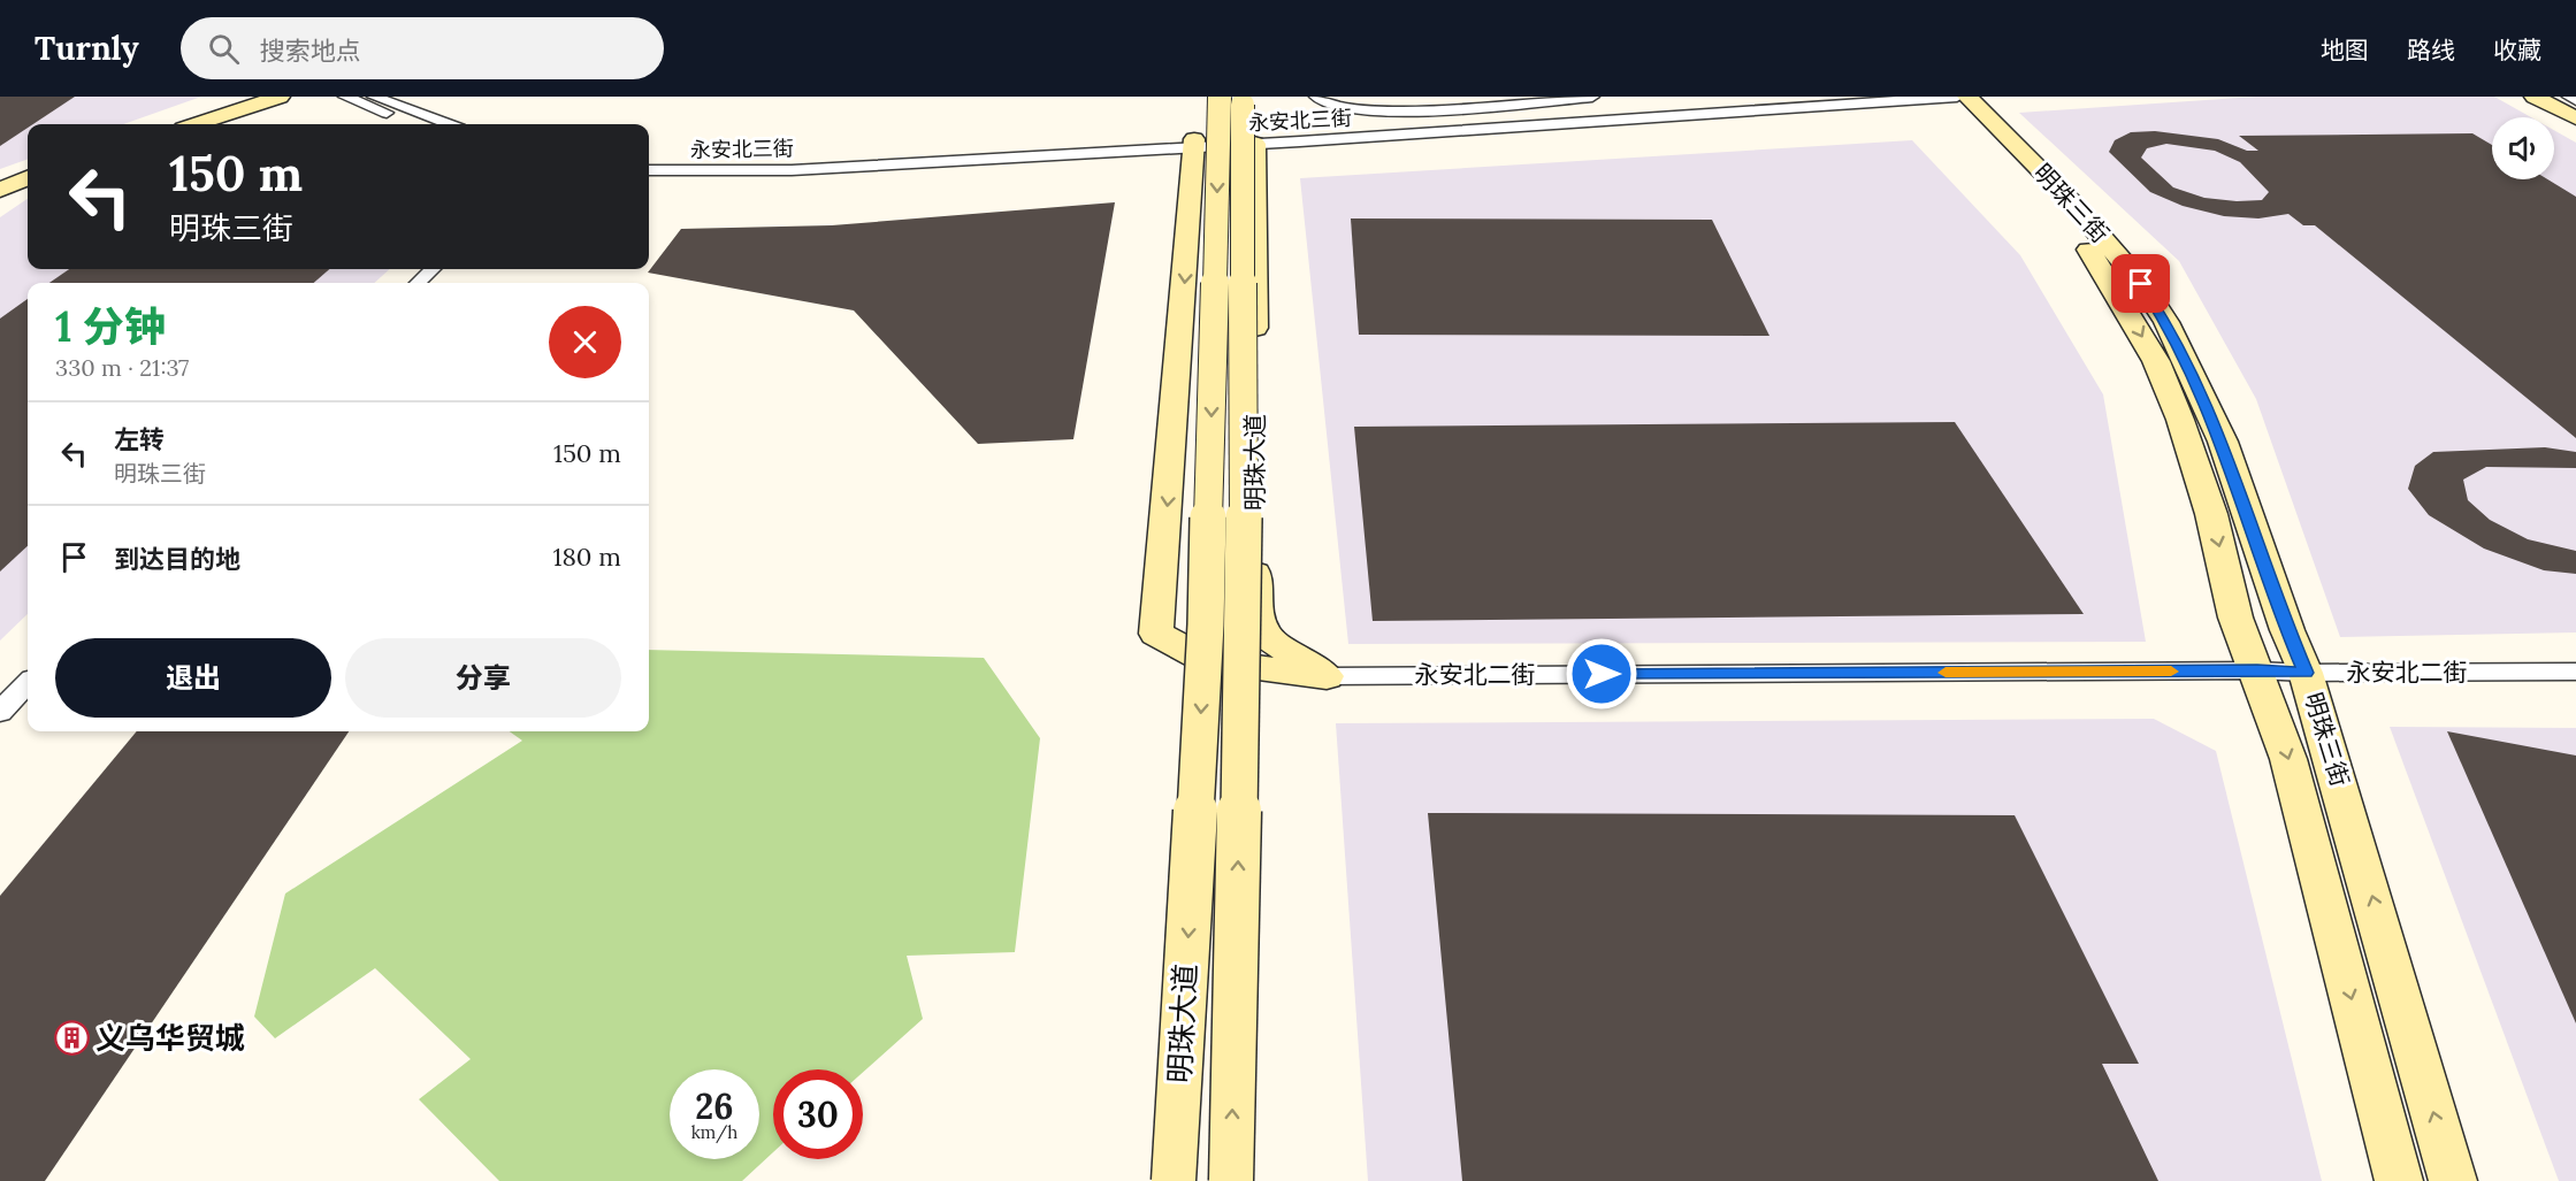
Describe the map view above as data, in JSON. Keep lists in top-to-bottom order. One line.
{"streets":{"street":["永安北三街","明珠三街","明珠大道","永安北二街"]},"crossings":[["永安北三街","明珠三街"],["永安北三街","明珠大道"],["明珠三街","永安北二街"],["明珠大道","永安北二街"]],"places":{"building":["义乌华贸城"]},"page":{"header":"Turnly","search":"搜索地点","nav":["地图","路线","收藏"],"turn":["150 m","明珠三街"],"heading":["1 分钟","330 m · 21:37"],"list":[{"name":"左转","note":"明珠三街","value":"150 m"},{"name":"到达目的地","value":"180 m"}],"buttons":["退出","分享"],"speed":"26 km/h","limit":"30"}}
